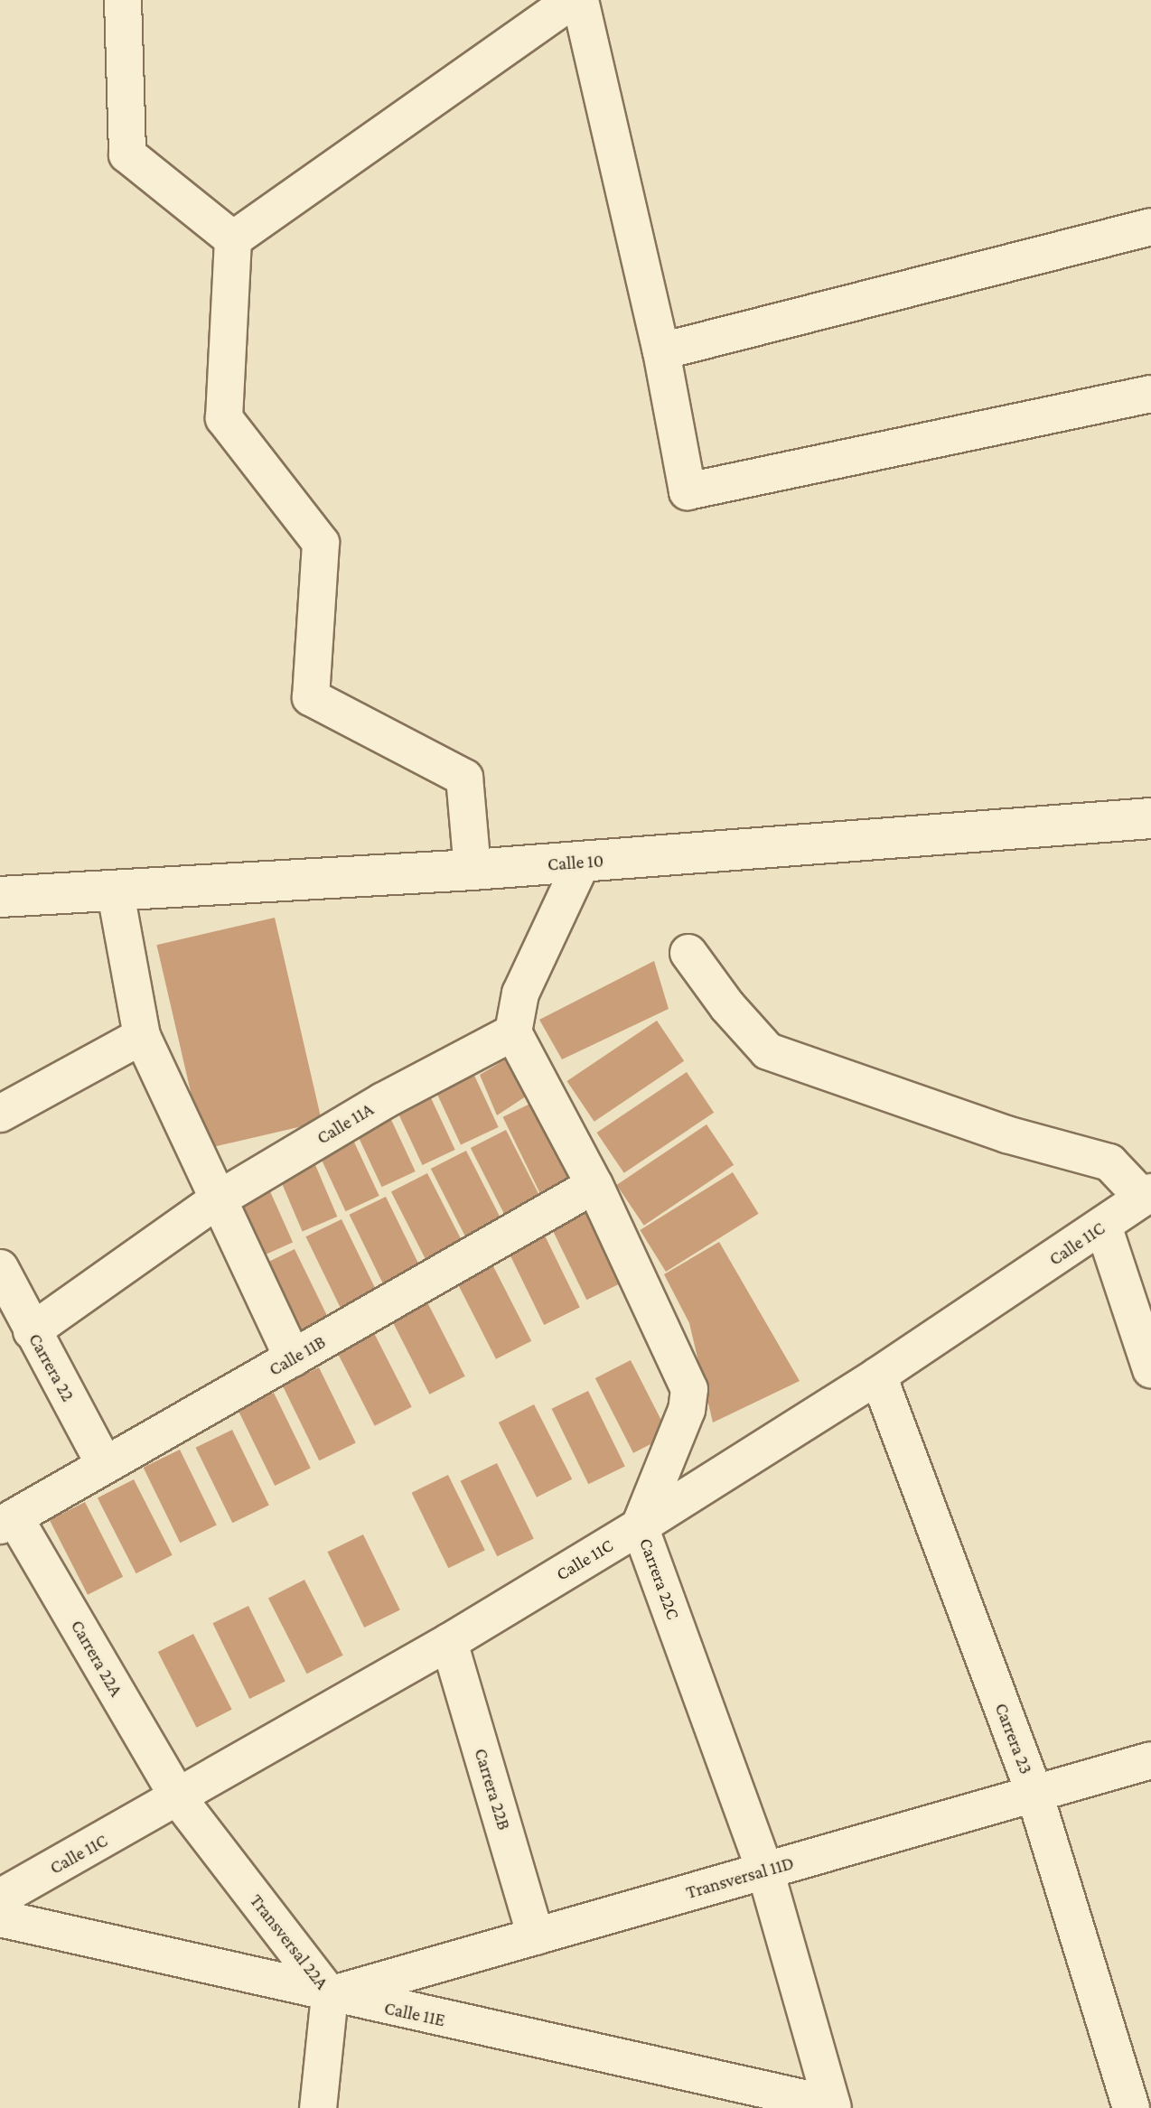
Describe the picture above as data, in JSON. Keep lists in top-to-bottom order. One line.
{"streets":{"main road":["Calle 10"],"street":["Calle 11A","Calle 11C","Calle 11B","Carrera 22","Carrera 22C","Carrera 22A","Carrera 23","Carrera 22B","Transversal 11D","Transversal 22A","Calle 11E"]},"crossings":[["Calle 11A","Carrera 22"],["Calle 11A","Carrera 22C"],["Calle 11C","Carrera 22C"],["Calle 11C","Carrera 22A"],["Calle 11C","Carrera 23"],["Calle 11C","Carrera 22B"],["Calle 11C","Transversal 22A"],["Calle 11B","Carrera 22"],["Calle 11B","Carrera 22C"],["Calle 11B","Carrera 22A"],["Carrera 22C","Transversal 11D"],["Carrera 22C","Calle 11E"],["Carrera 22A","Transversal 22A"],["Carrera 23","Transversal 11D"],["Carrera 22B","Transversal 11D"],["Transversal 11D","Transversal 22A"],["Transversal 11D","Calle 11E"],["Transversal 22A","Calle 11E"]]}
